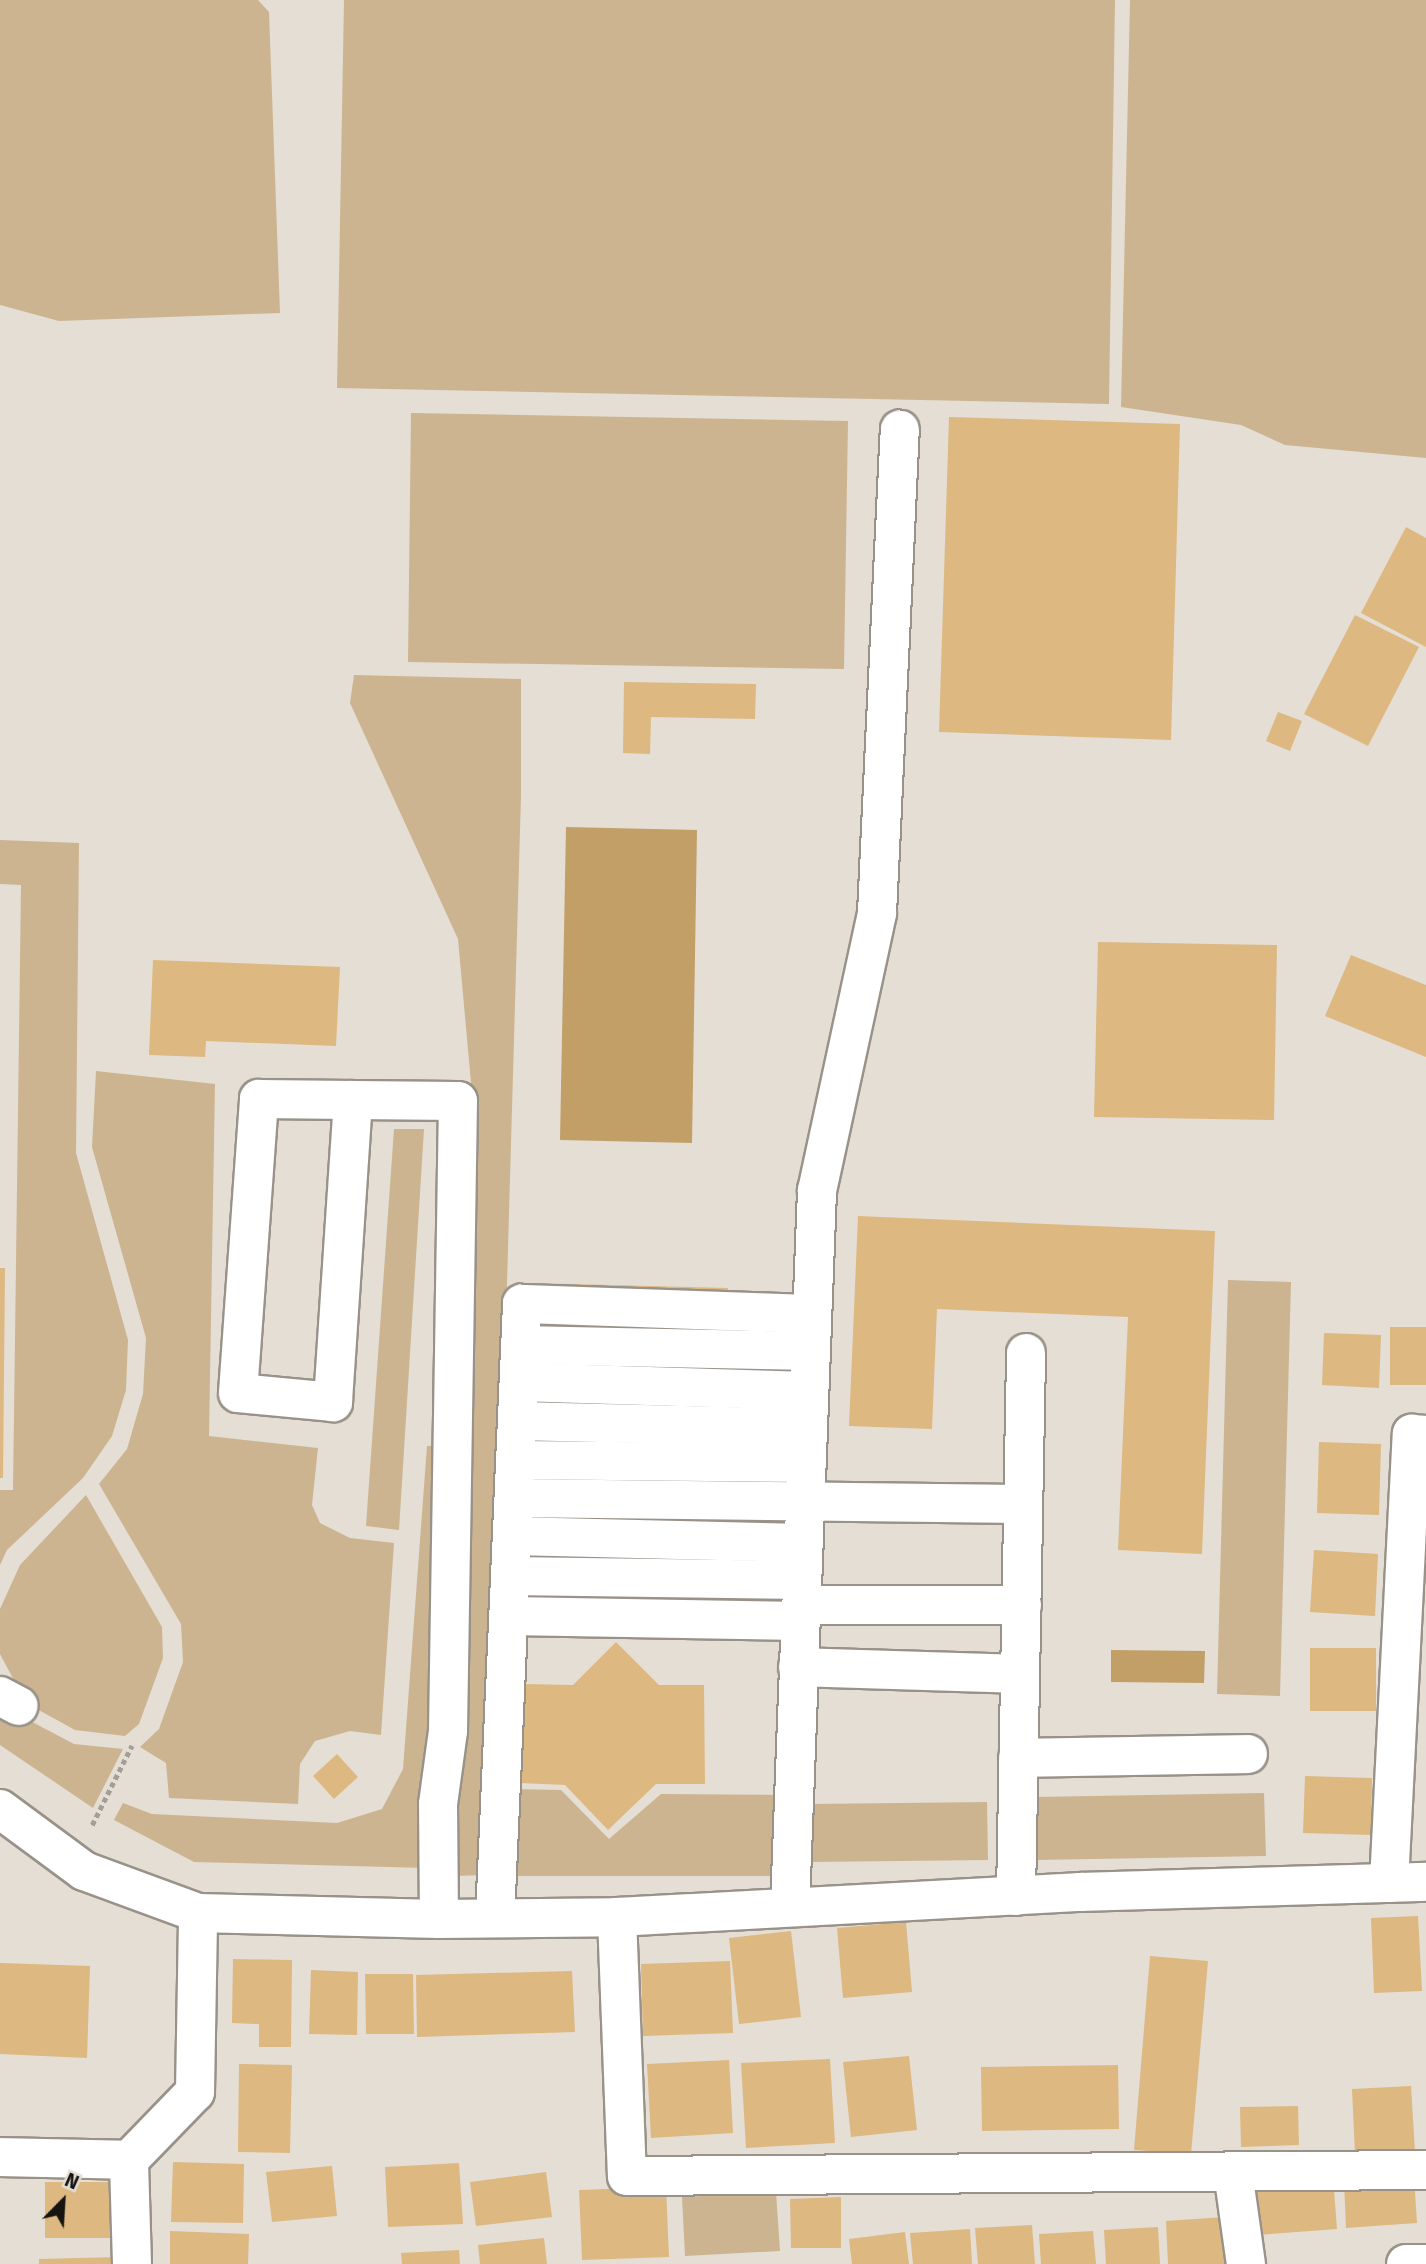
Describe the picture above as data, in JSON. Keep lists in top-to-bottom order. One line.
{"north":"top right"}
